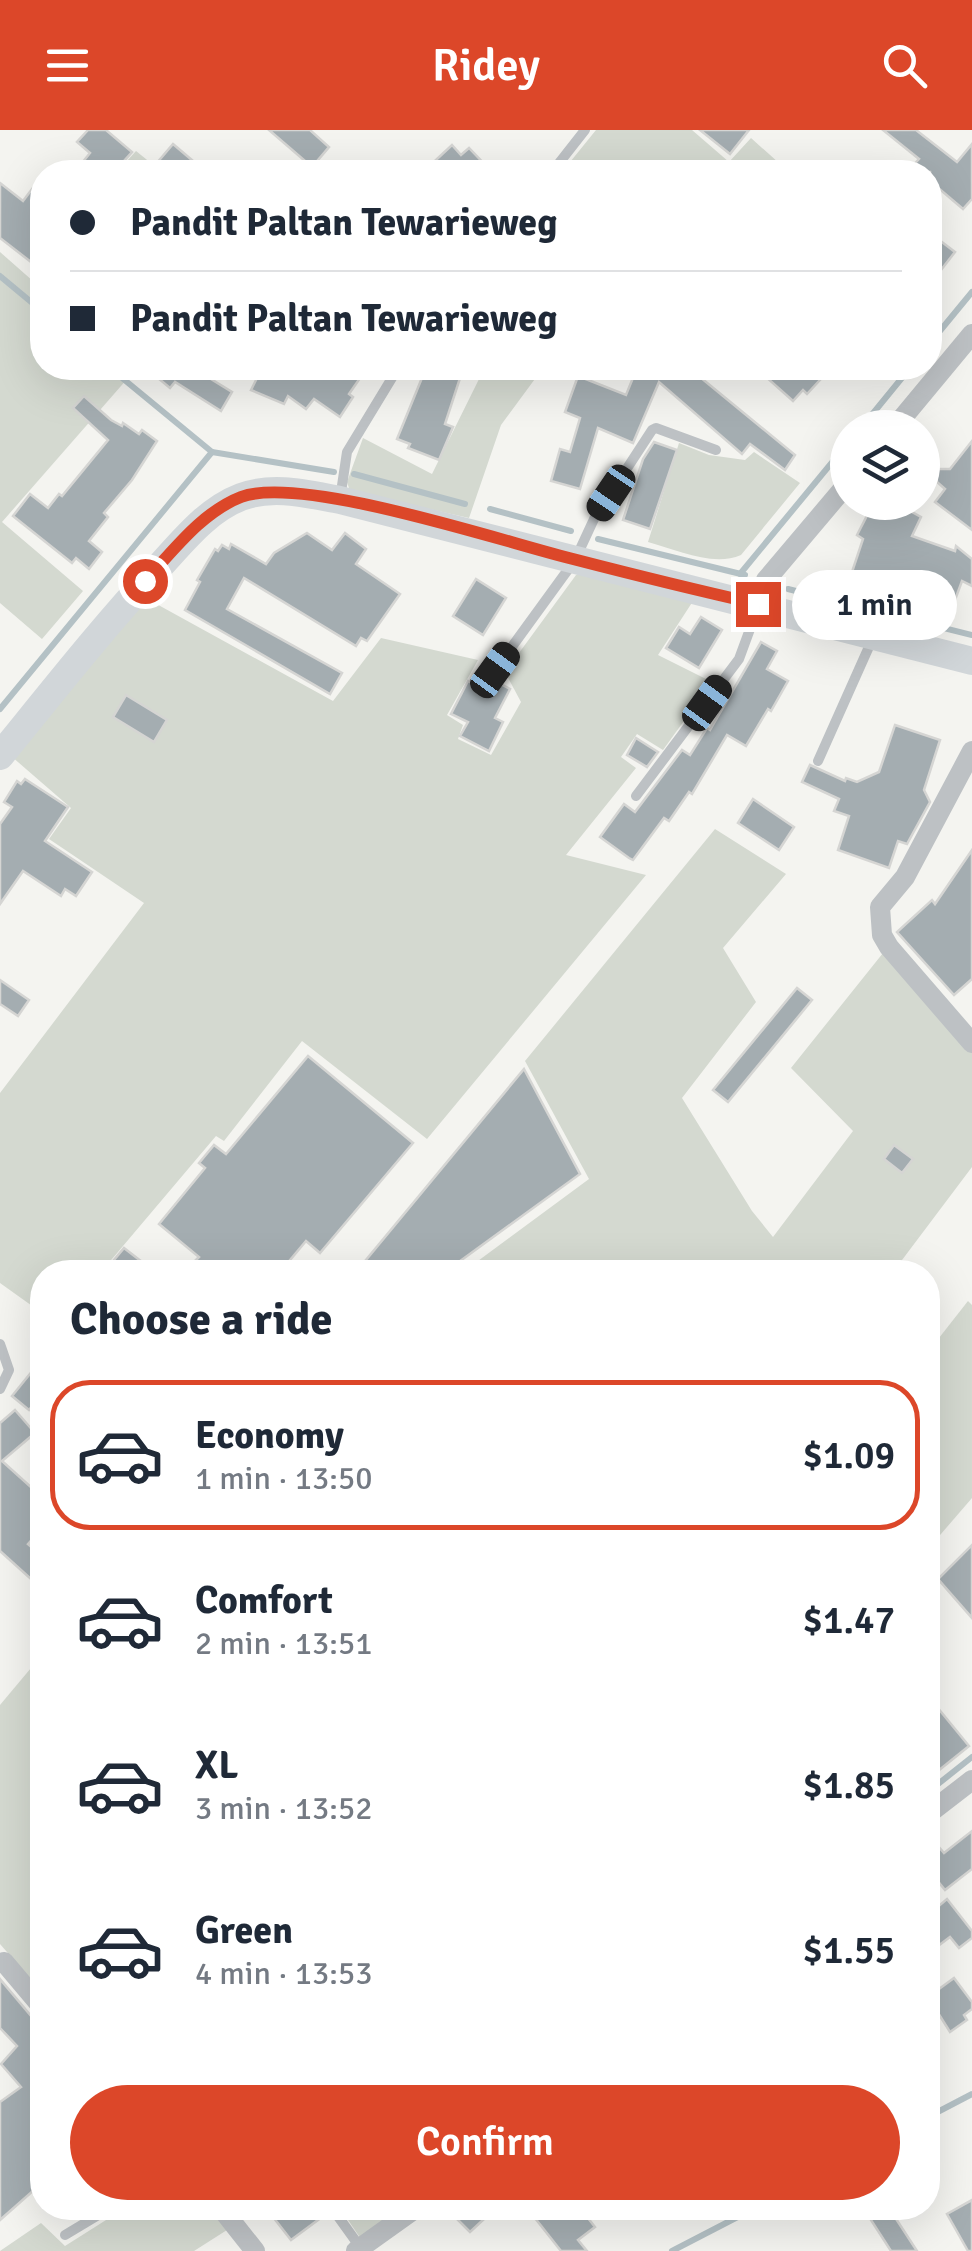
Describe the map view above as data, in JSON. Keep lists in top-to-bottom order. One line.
{"page":{"header":"Ridey","banner":["Pandit Paltan Tewarieweg","Pandit Paltan Tewarieweg"],"bubble":"1 min","heading":"Choose a ride","list":[{"name":"Economy","note":"1 min · 13:50","value":"$1.09"},{"name":"Comfort","note":"2 min · 13:51","value":"$1.47"},{"name":"XL","note":"3 min · 13:52","value":"$1.85"},{"name":"Green","note":"4 min · 13:53","value":"$1.55"}],"buttons":"Confirm"}}
